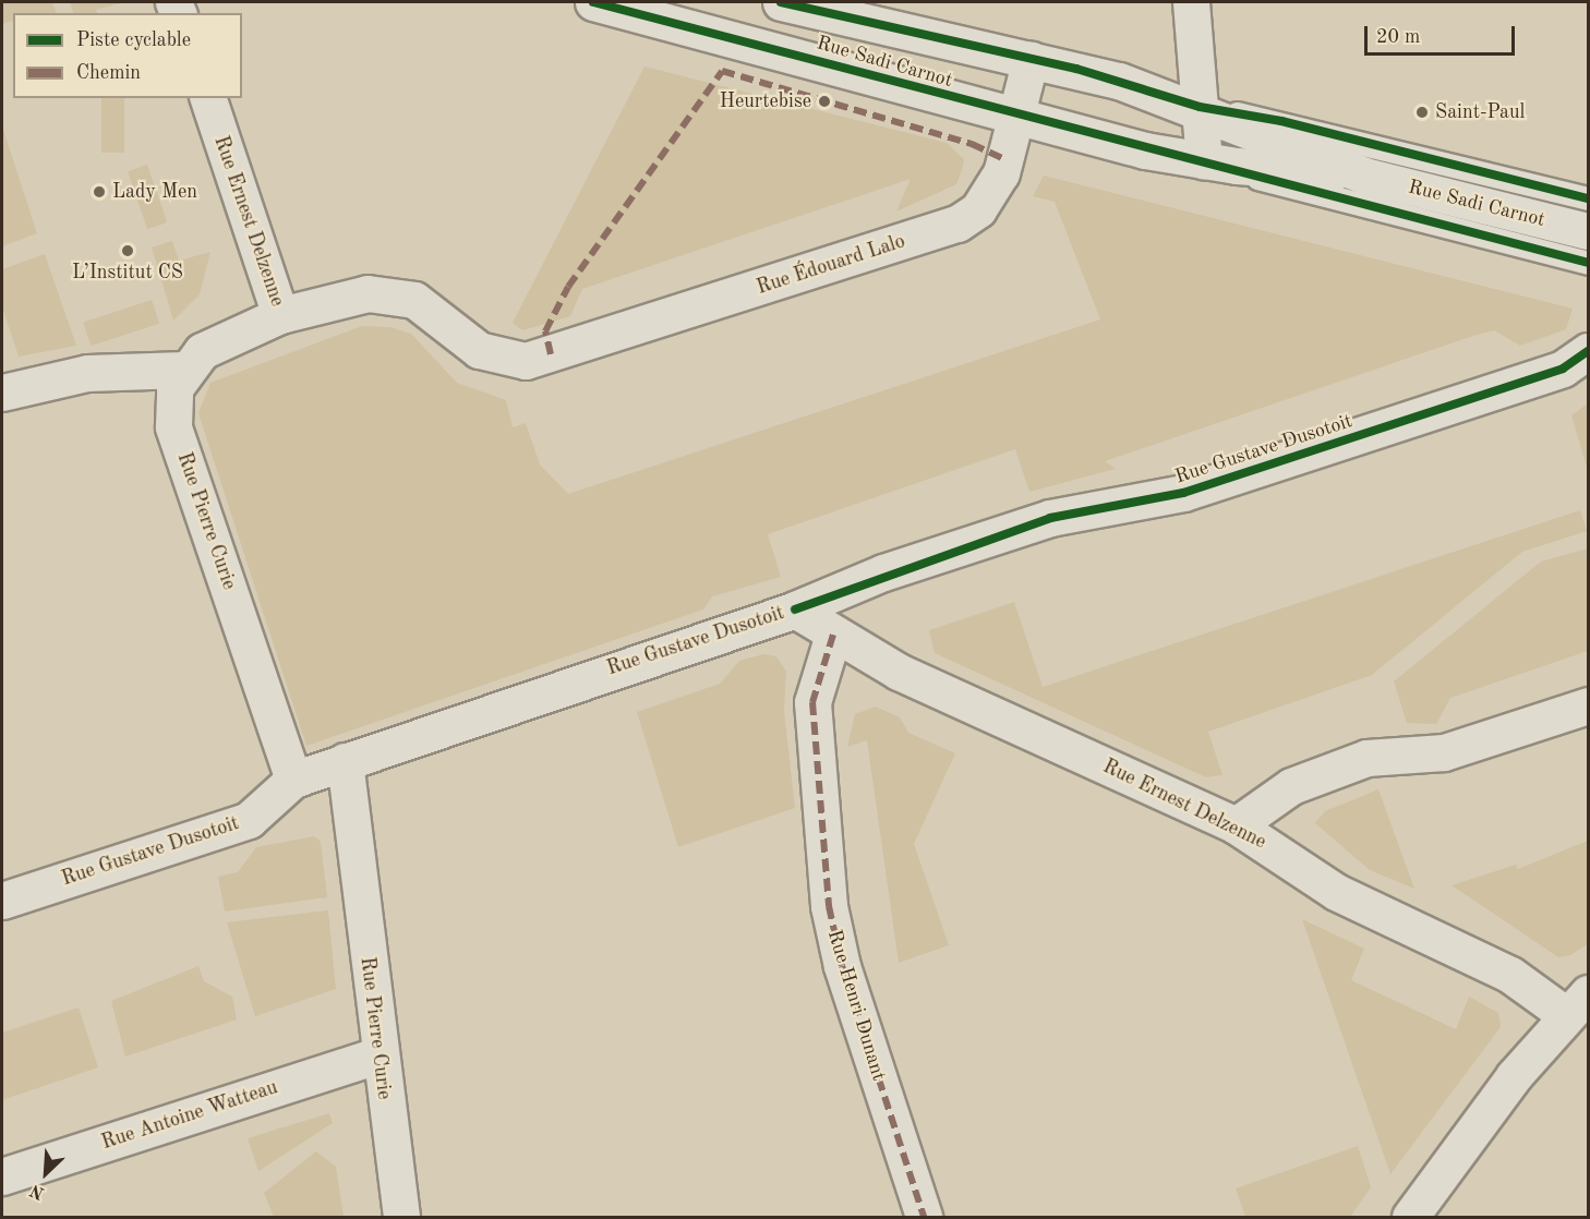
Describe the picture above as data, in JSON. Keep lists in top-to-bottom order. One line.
{"streets":{"street":["Rue Sadi Carnot","Rue Ernest Delzenne","Rue Édouard Lalo","Rue Gustave Dusotoit","Rue Pierre Curie","Rue Henri Dunant","Rue Antoine Watteau"]},"crossings":[["Rue Sadi Carnot","Rue Édouard Lalo"],["Rue Ernest Delzenne","Rue Édouard Lalo"],["Rue Ernest Delzenne","Rue Gustave Dusotoit"],["Rue Ernest Delzenne","Rue Pierre Curie"],["Rue Ernest Delzenne","Rue Henri Dunant"],["Rue Gustave Dusotoit","Rue Pierre Curie"],["Rue Pierre Curie","Rue Antoine Watteau"]],"places":["Heurtebise","Saint-Paul","Lady Men","L’Institut CS"],"legend":["Piste cyclable","Chemin"],"scale_bar":"20 m","north":"bottom left"}
